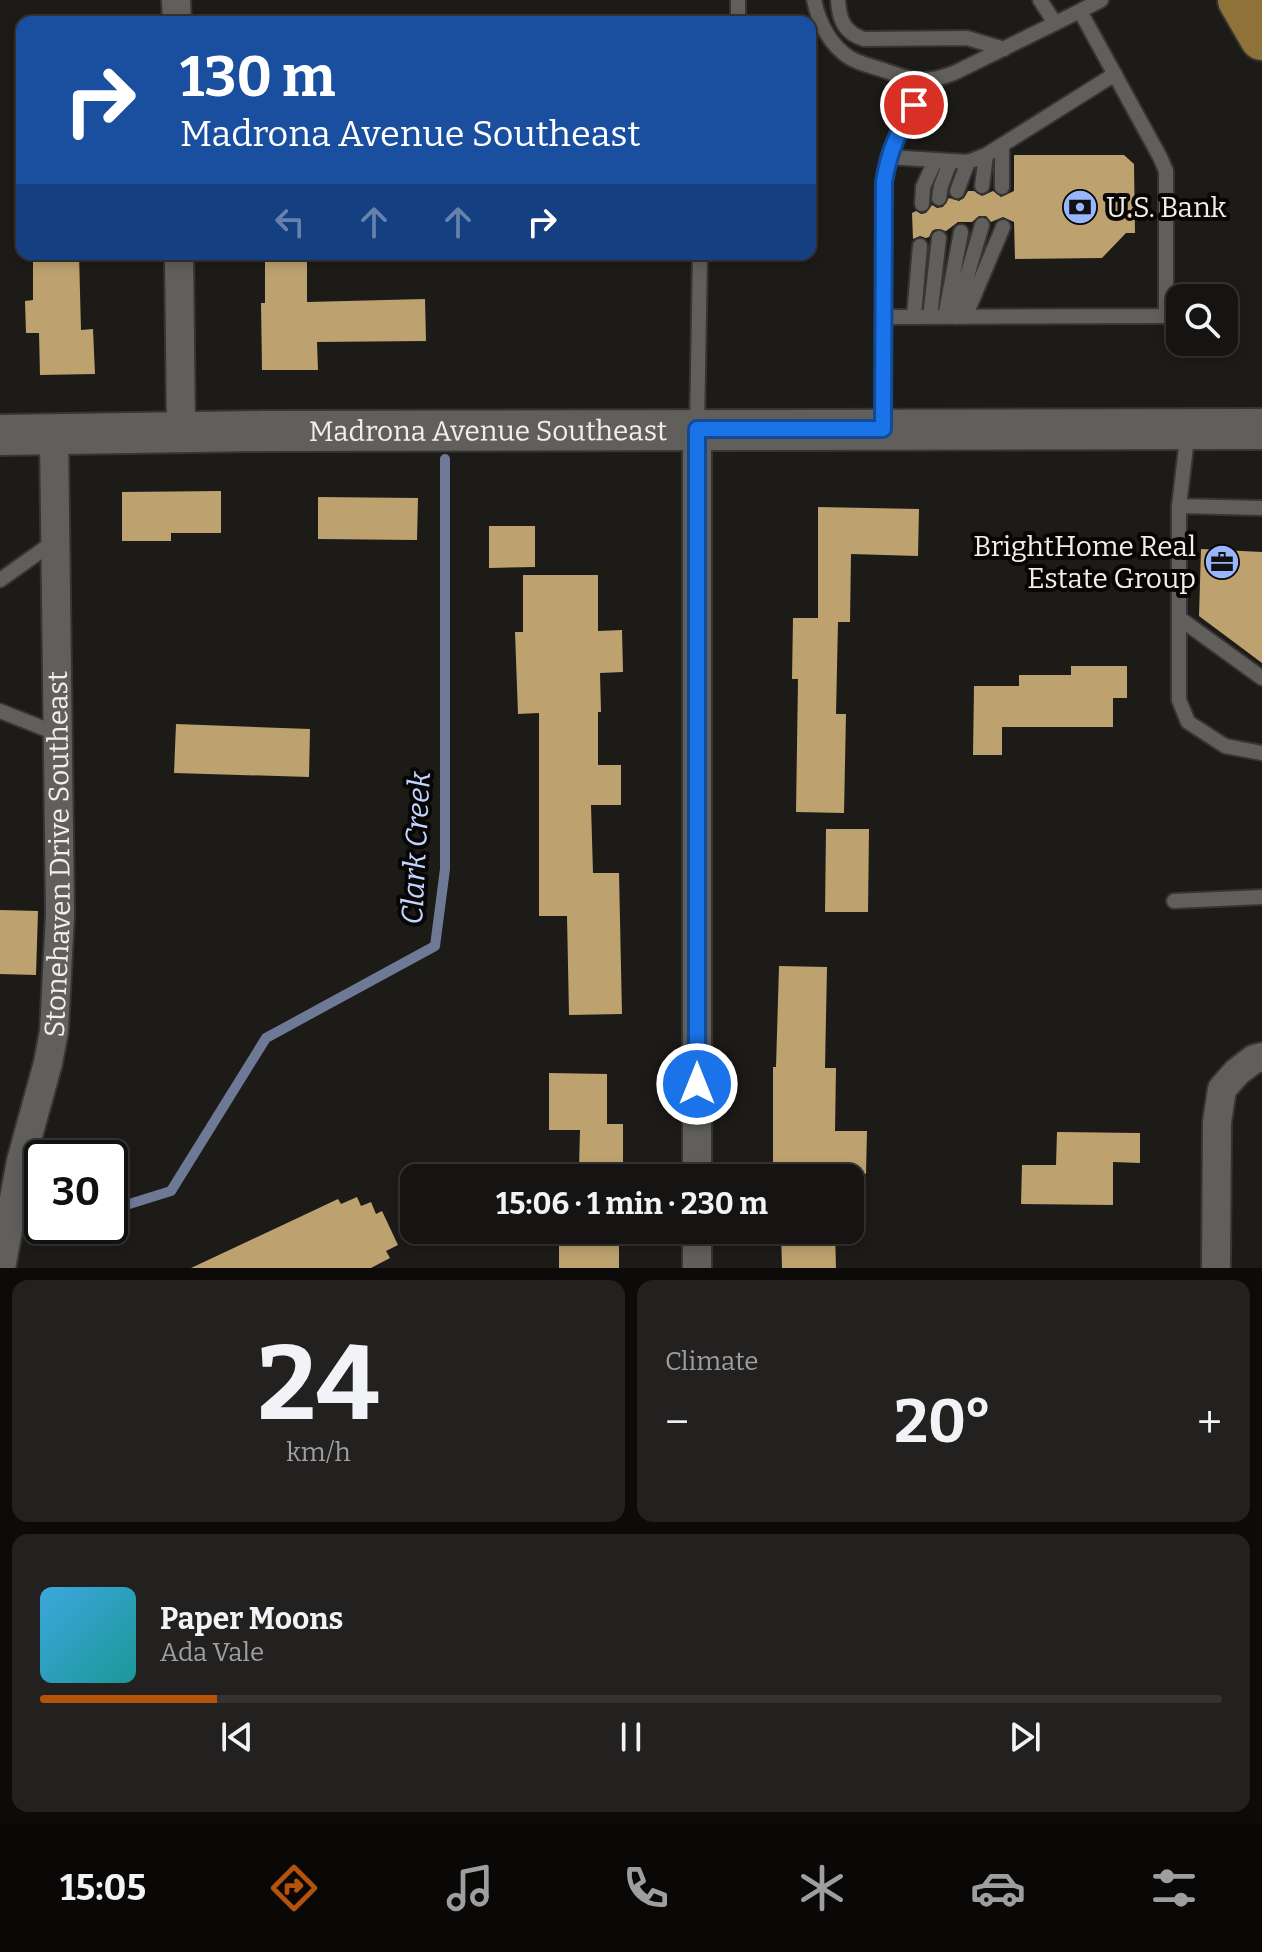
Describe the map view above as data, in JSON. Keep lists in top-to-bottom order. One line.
{"streets":{"main road":["Madrona Avenue Southeast"],"street":["Stonehaven Drive Southeast"]},"crossings":[["Madrona Avenue Southeast","Stonehaven Drive Southeast"]],"water":["Clark Creek"],"places":{"bank":["U.S. Bank"],"office":["BrightHome Real Estate Group"]},"page":{"turn":["130 m","Madrona Avenue Southeast"],"limit":"30","trip":"15:06 · 1 min · 230 m","tile":[["24","km/h"],"Climate"],"heat":["−","20°","+"],"song":["Paper Moons","Ada Vale"],"tabs":"15:05"}}
